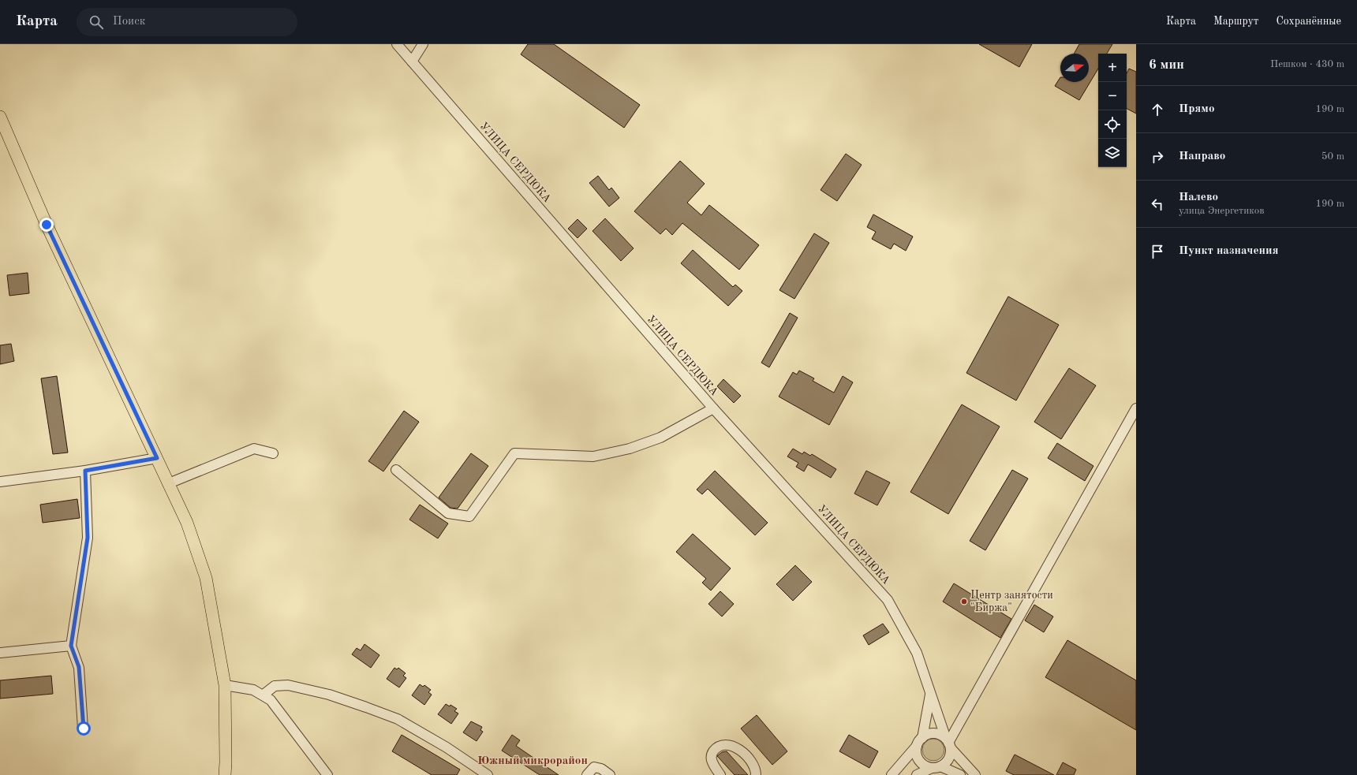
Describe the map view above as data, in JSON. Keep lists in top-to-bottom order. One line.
{"streets":{"street":["УЛИЦА СЕРДЮКА"]},"districts":["Южный микрорайон"],"places":["Центр занятости \"Биржа\""],"north":"right","page":{"header":"Карта","search":"Поиск","nav":["Карта","Маршрут","Сохранённые"],"heading":["6 мин","Пешком · 430 m"],"map_buttons":["+","−"],"list":[["Прямо","190 m"],["Направо","50 m"],["Налево","улица Энергетиков","190 m"],"Пункт назначения"]}}
